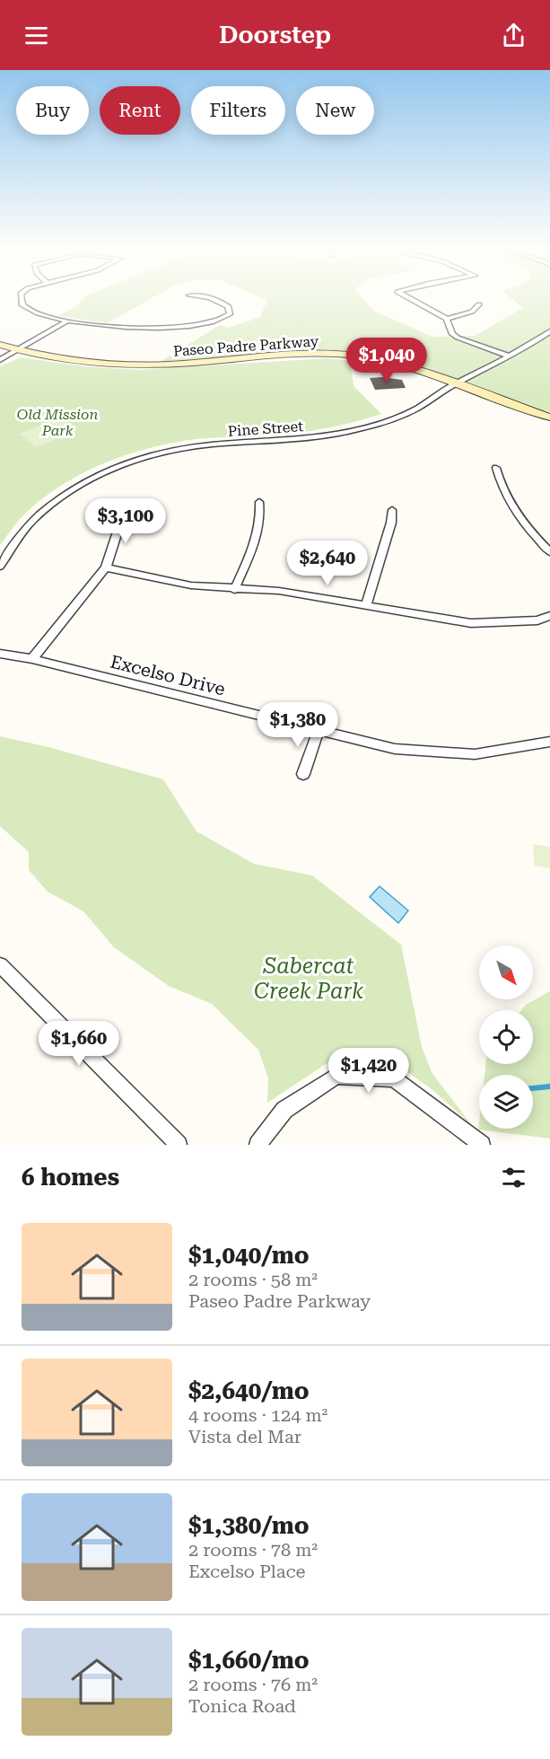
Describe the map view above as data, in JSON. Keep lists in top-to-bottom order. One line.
{"streets":{"main road":["Paseo Padre Parkway"],"street":["Pine Street","Excelso Drive"]},"crossings":[["Paseo Padre Parkway","Pine Street"]],"parks":["Old Mission Park","Sabercat Creek Park"],"north":"bottom right","page":{"header":"Doorstep","chip":["Buy","Rent","Filters","New"],"price":["$1,040","$3,100","$2,640","$1,380","$1,660","$1,420"],"heading":"6 homes","list":[{"name":"$1,040/mo","note":"2 rooms · 58 m² · Paseo Padre Parkway"},{"name":"$2,640/mo","note":"4 rooms · 124 m² · Vista del Mar"},{"name":"$1,380/mo","note":"2 rooms · 78 m² · Excelso Place"},{"name":"$1,660/mo","note":"2 rooms · 76 m² · Tonica Road"}]}}
